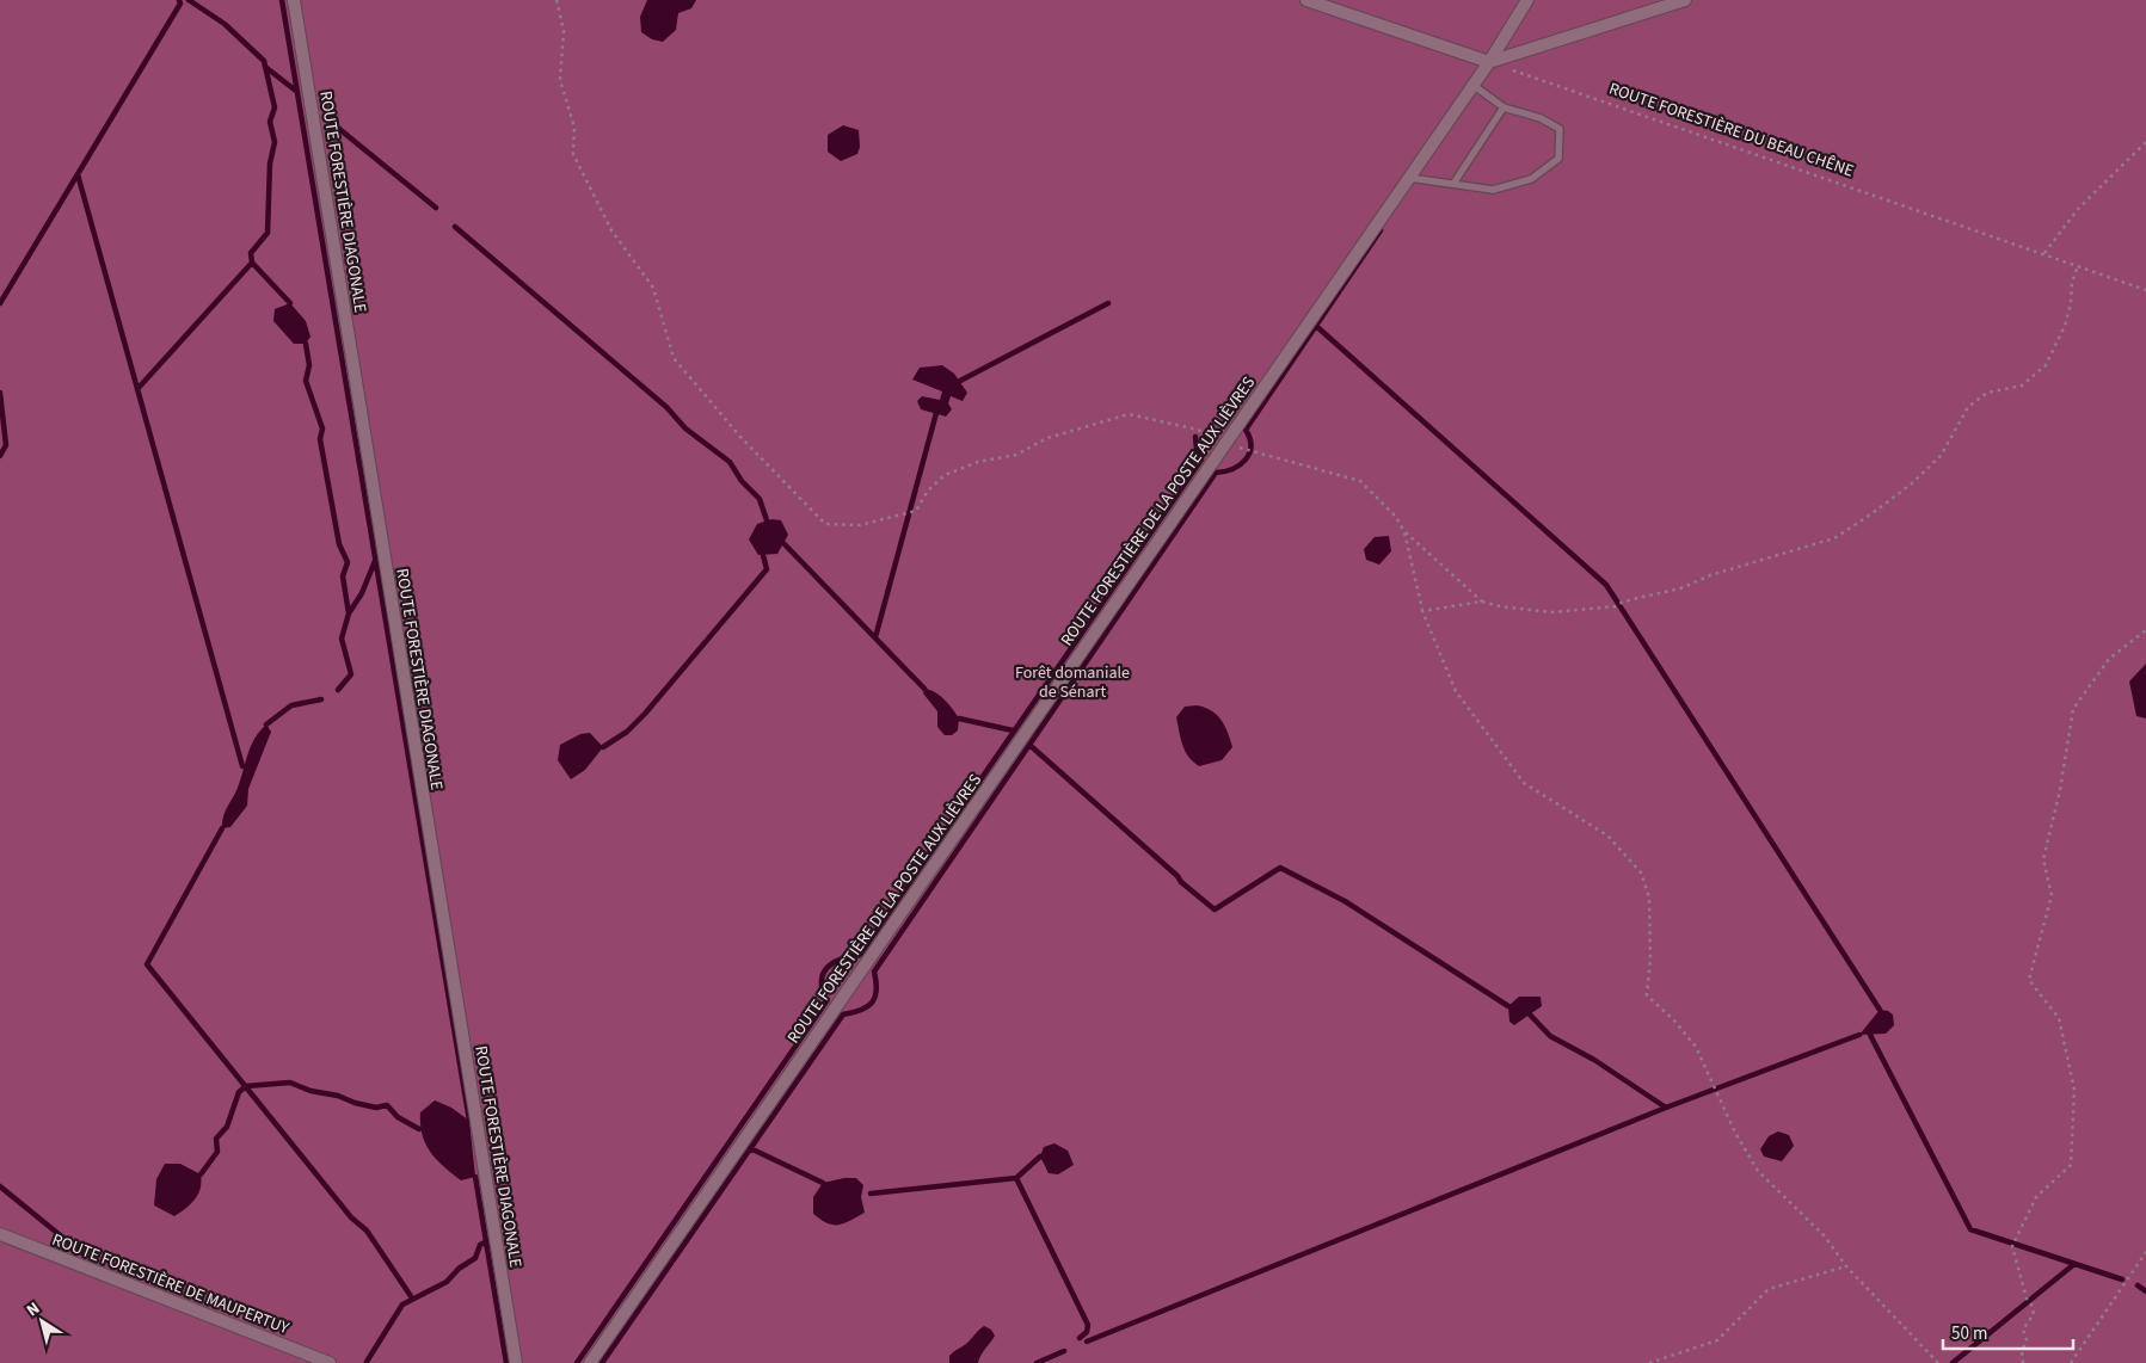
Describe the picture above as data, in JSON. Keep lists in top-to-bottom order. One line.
{"streets":{"street":["ROUTE FORESTIÈRE DIAGONALE","ROUTE FORESTIÈRE DE LA POSTE AUX LIÈVRES","ROUTE FORESTIÈRE DE MAUPERTUY"],"path":["ROUTE FORESTIÈRE DU BEAU CHÊNE"]},"crossings":[["ROUTE FORESTIÈRE DU BEAU CHÊNE","ROUTE FORESTIÈRE DE LA POSTE AUX LIÈVRES"]],"parks":["Forêt domaniale de Sénart"],"scale_bar":"50 m","north":"top left"}
